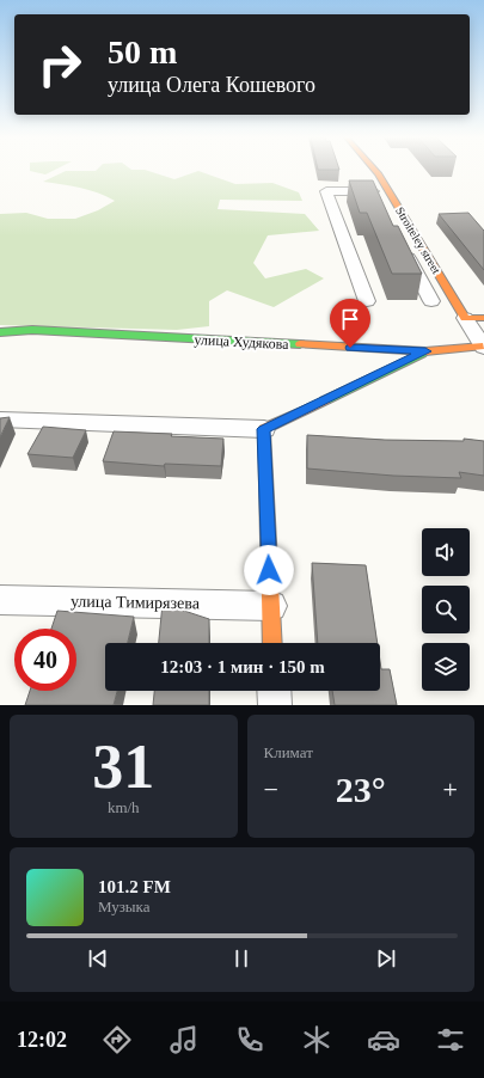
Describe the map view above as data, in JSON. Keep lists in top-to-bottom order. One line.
{"streets":{"street":["Stroiteley street","улица Худякова","улица Тимирязева"]},"crossings":[["Stroiteley street","улица Худякова"]],"page":{"turn":["50 m","улица Олега Кошевого"],"limit":"40","trip":"12:03 · 1 мин · 150 m","tile":[["31","km/h"],"Климат"],"heat":["−","23°","+"],"song":["101.2 FM","Музыка"],"tabs":"12:02"}}
